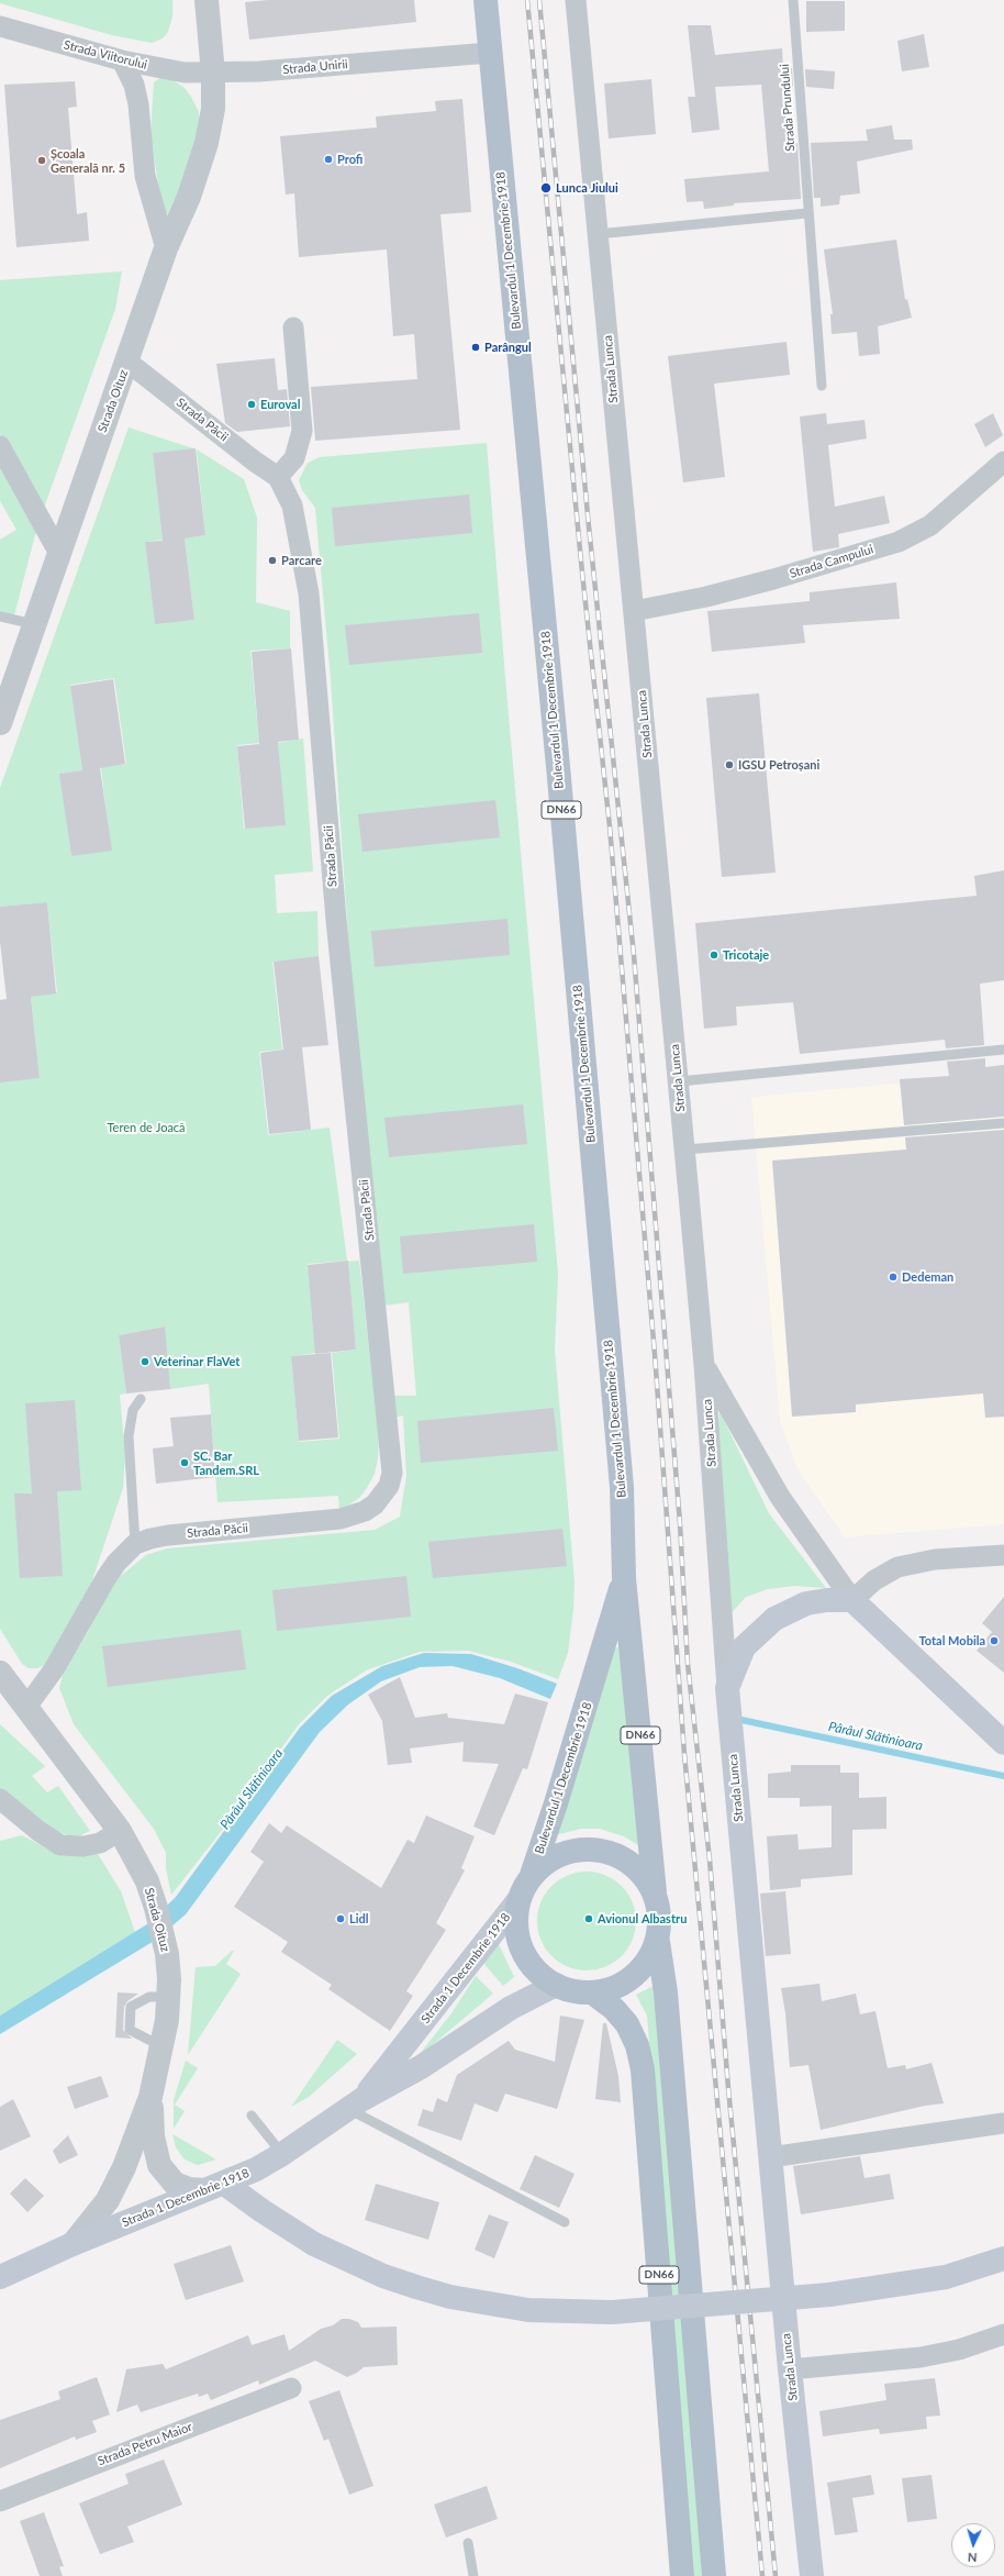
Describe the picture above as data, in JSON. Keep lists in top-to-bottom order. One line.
{"streets":{"main road":["Bulevardul 1 Decembrie 1918","Strada Lunca","DN66","Strada 1 Decembrie 1918"],"street":["Strada Viitorului","Strada Unirii","Strada Oituz","Strada Păcii","Strada Campului","Strada Petru Maior"],"lane":["Strada Prundului"]},"crossings":[["Strada Viitorului","Strada Unirii"],["Strada Viitorului","Strada Oituz"],["Strada Unirii","Bulevardul 1 Decembrie 1918"],["Strada Unirii","Strada Oituz"],["Bulevardul 1 Decembrie 1918","DN66"],["Bulevardul 1 Decembrie 1918","Strada 1 Decembrie 1918"],["Strada Lunca","Strada Campului"],["Strada Oituz","Strada Păcii"],["Strada Oituz","Strada 1 Decembrie 1918"],["DN66","Strada 1 Decembrie 1918"]],"water":["Pârâul Slătinioara"],"parks":["Teren de Joacă"],"places":["Profi","Școala Generală nr. 5","Lunca Jiului","Parângul","Euroval","Parcare","IGSU Petroșani","Tricotaje","Dedeman","Veterinar FlaVet","SC. Bar Tandem.SRL","Total Mobila","Lidl","Avionul Albastru"],"north":"bottom"}
